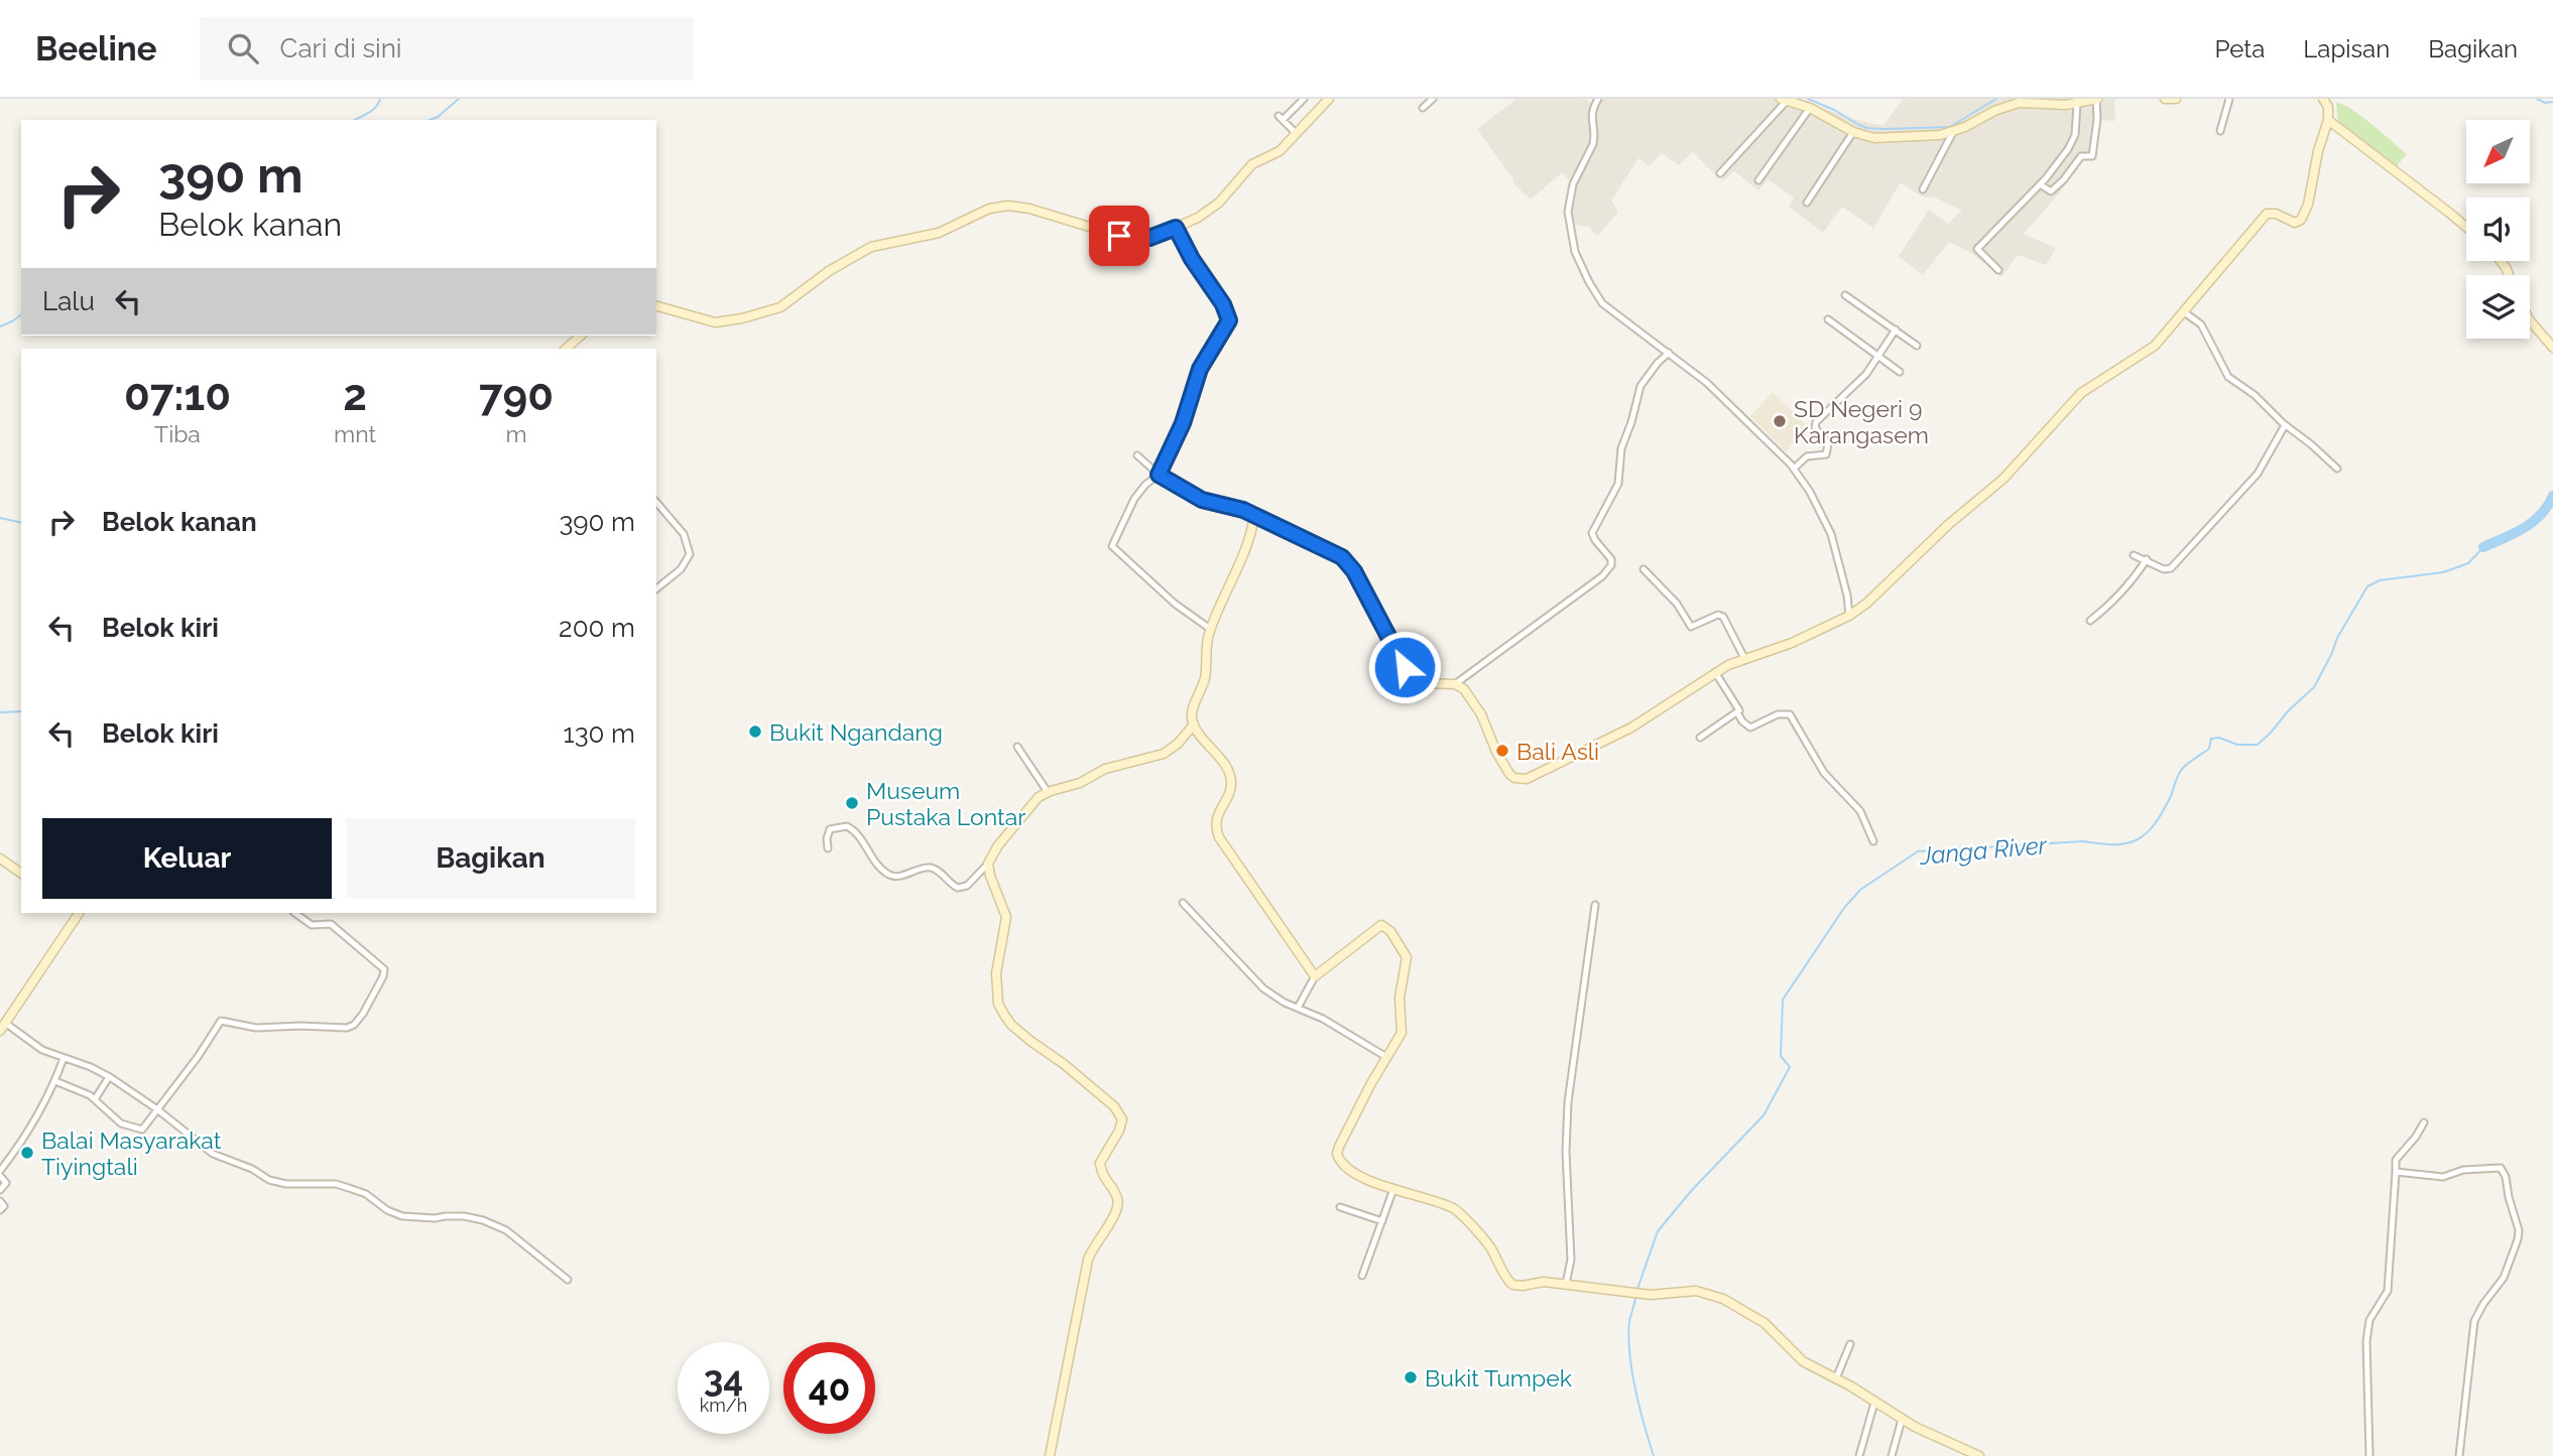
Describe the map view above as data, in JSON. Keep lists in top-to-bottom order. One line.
{"water":["Janga River"],"places":["SD Negeri 9 Karangasem","Bukit Ngandang","Bali Asli","Museum Pustaka Lontar","Balai Masyarakat Tiyingtali","Bukit Tumpek"],"north":"bottom left","page":{"header":"Beeline","search":"Cari di sini","nav":["Peta","Lapisan","Bagikan"],"turn":["390 m","Belok kanan"],"then":"Lalu","eta":["07:10","Tiba","2","mnt","790","m"],"list":[{"name":"Belok kanan","value":"390 m"},{"name":"Belok kiri","value":"200 m"},{"name":"Belok kiri","value":"130 m"}],"buttons":["Keluar","Bagikan"],"speed":"34 km/h","limit":"40"}}
